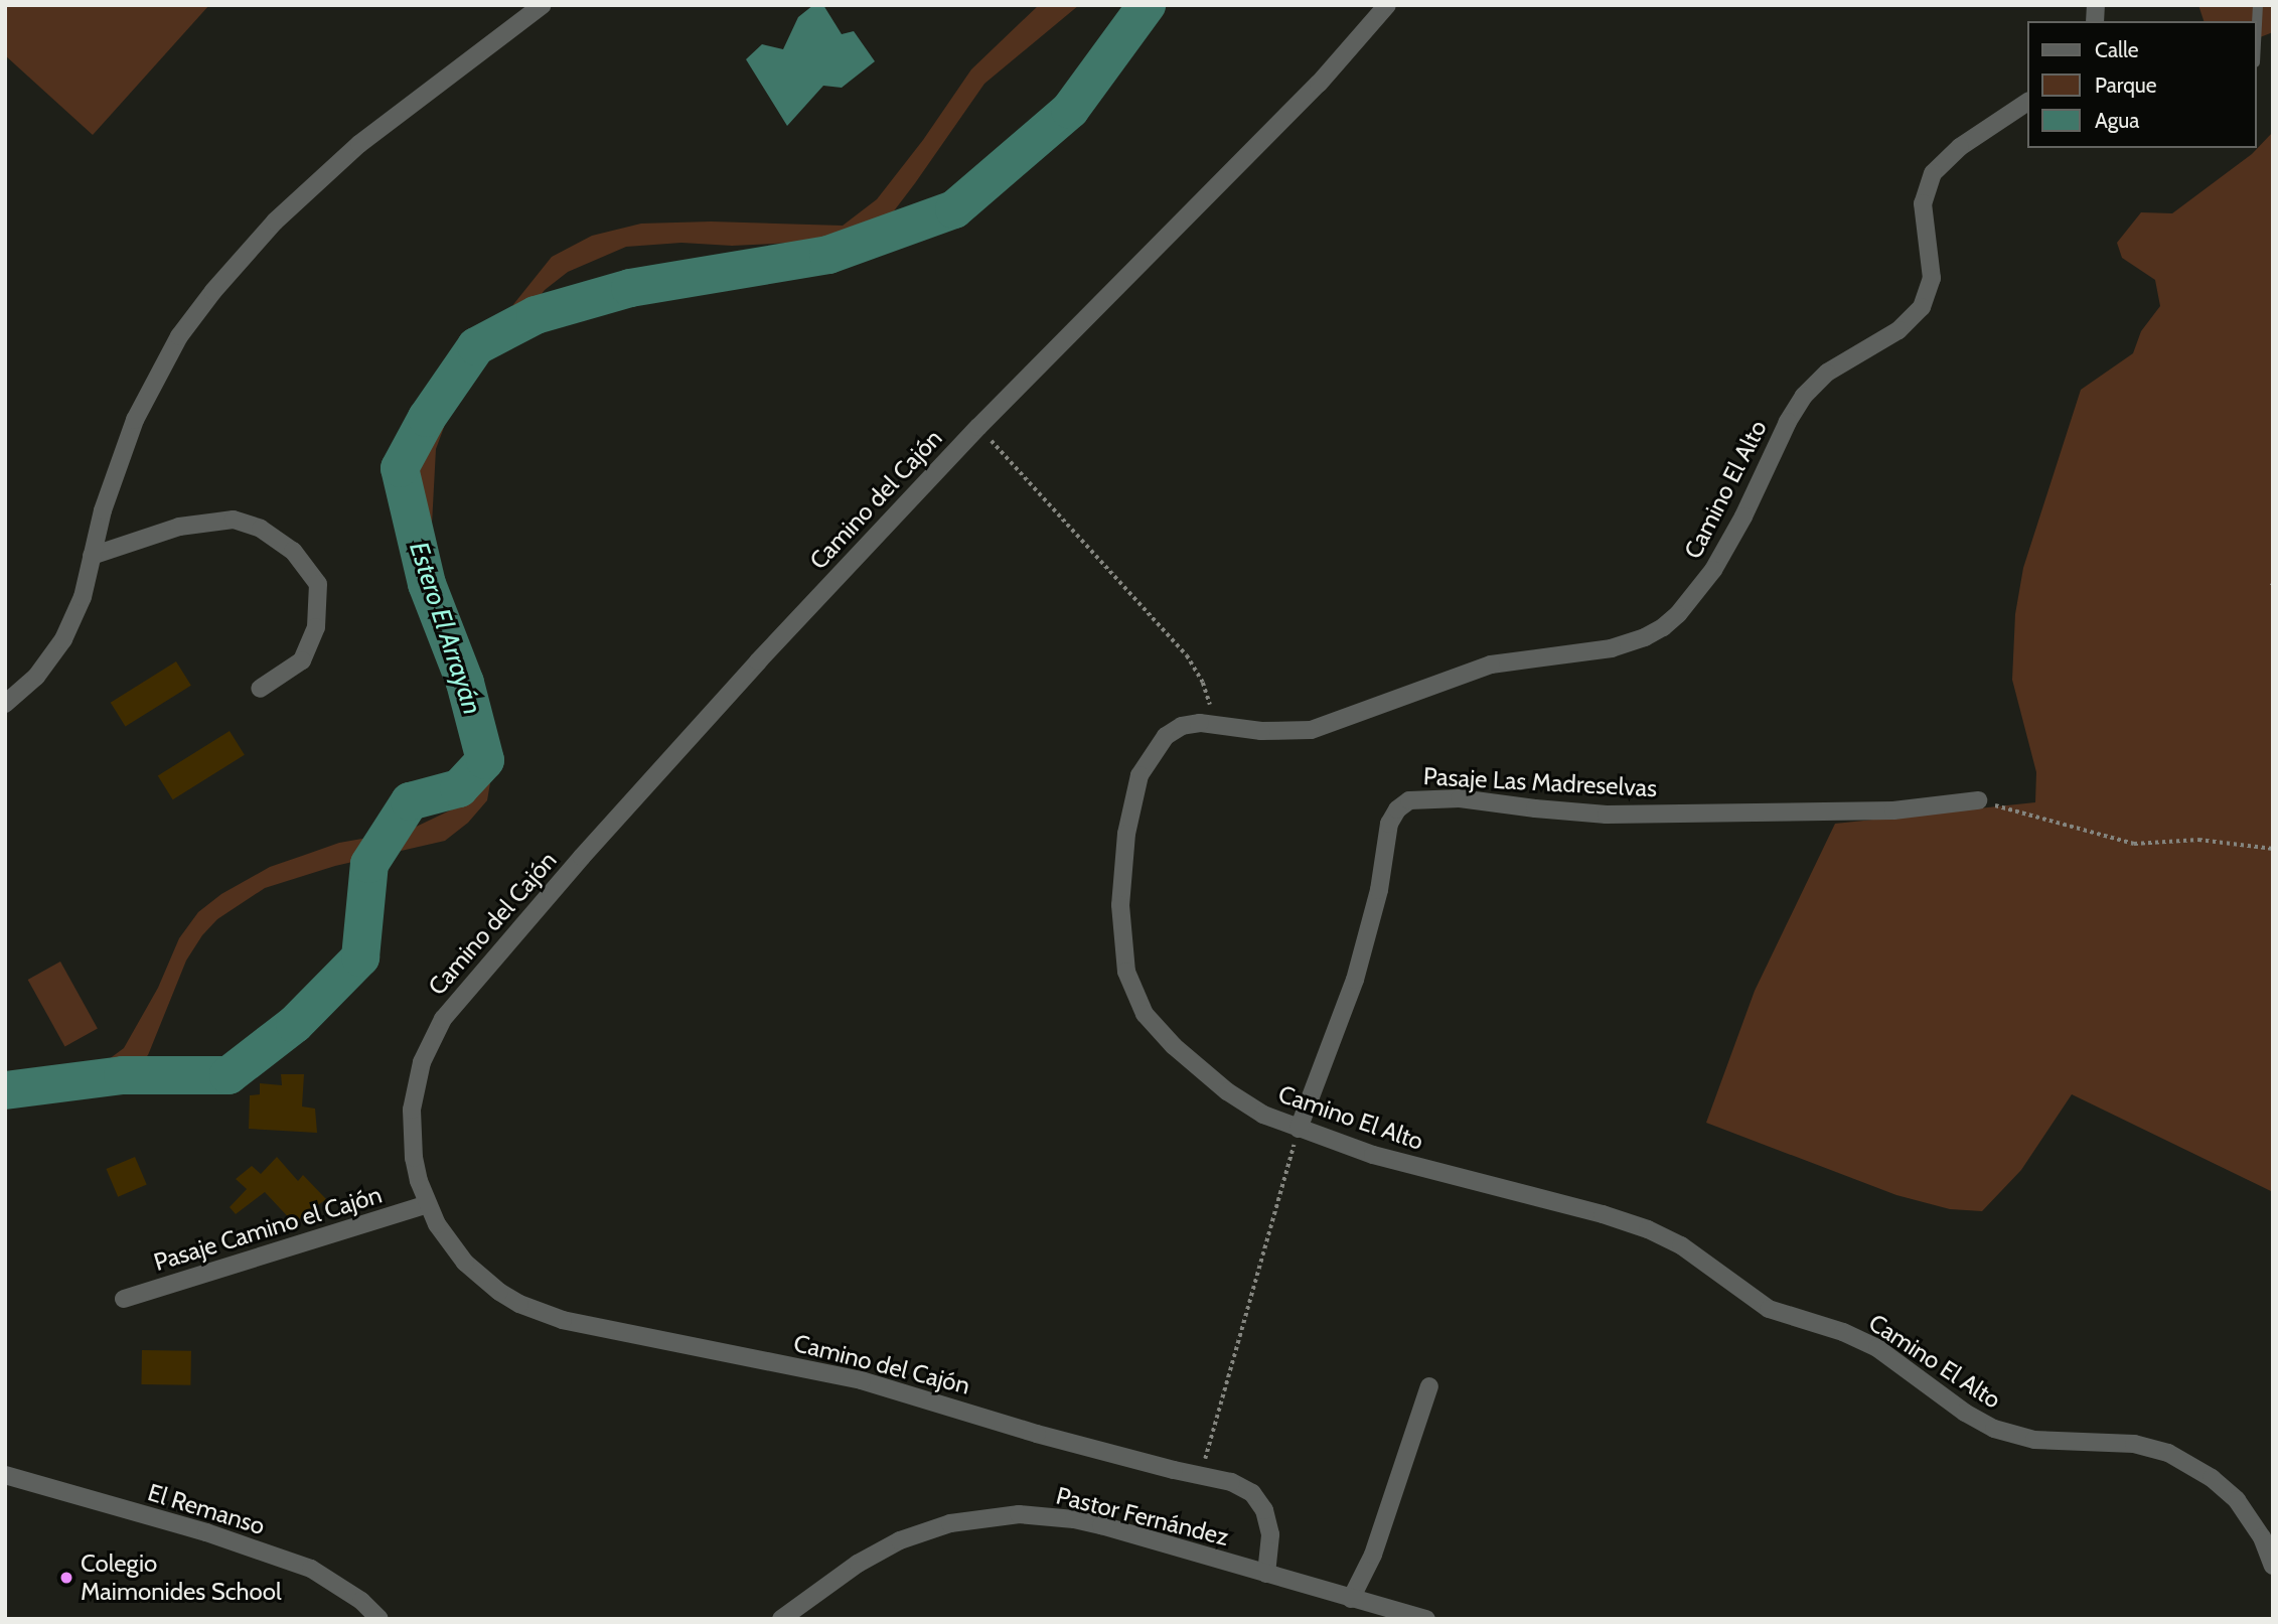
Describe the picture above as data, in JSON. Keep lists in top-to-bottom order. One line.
{"streets":{"street":["Camino El Alto","Camino del Cajón","Pasaje Las Madreselvas","Pasaje Camino el Cajón","El Remanso","Pastor Fernández"]},"crossings":[["Camino El Alto","Pasaje Las Madreselvas"],["Camino del Cajón","Pasaje Camino el Cajón"],["Camino del Cajón","Pastor Fernández"]],"water":["Estero El Arrayán"],"places":["Colegio Maimonides School"],"legend":["Calle","Parque","Agua"]}
